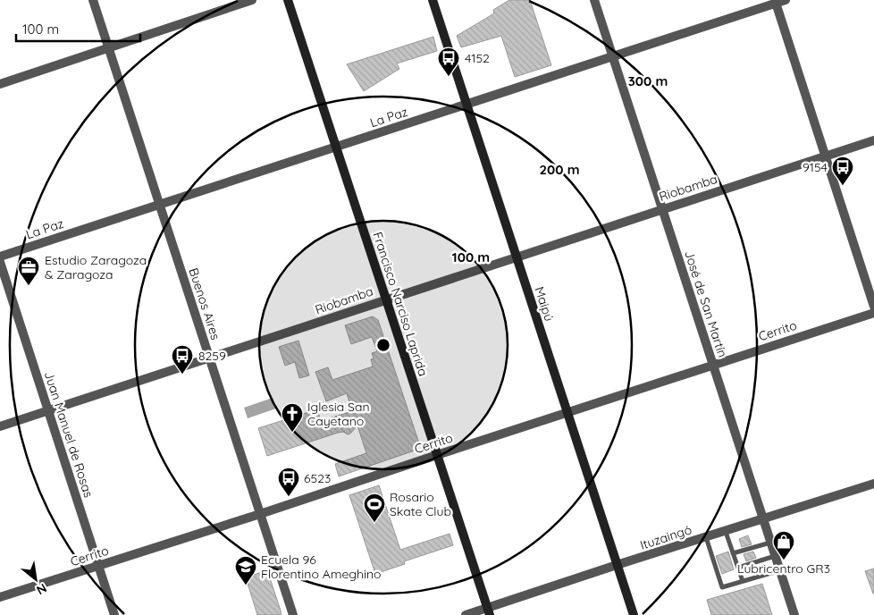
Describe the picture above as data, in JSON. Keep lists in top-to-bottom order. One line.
{"streets":{"main road":["Francisco Narciso Laprida","Maipú"],"street":["La Paz","Riobamba","Buenos Aires","José de San Martín","Cerrito","Juan Manuel de Rosas","Ituzaingó"]},"crossings":[["La Paz","Buenos Aires"],["La Paz","Francisco Narciso Laprida"],["La Paz","Maipú"],["La Paz","José de San Martín"],["Riobamba","Buenos Aires"],["Riobamba","Francisco Narciso Laprida"],["Riobamba","Maipú"],["Riobamba","José de San Martín"],["Riobamba","Juan Manuel de Rosas"],["Buenos Aires","Cerrito"],["Francisco Narciso Laprida","Cerrito"],["Francisco Narciso Laprida","Ituzaingó"],["Maipú","Cerrito"],["Maipú","Ituzaingó"],["José de San Martín","Cerrito"],["José de San Martín","Ituzaingó"],["Cerrito","Juan Manuel de Rosas"]],"places":{"bus stop":["4152","9154","8259","6523"],"office":["Estudio Zaragoza & Zaragoza"],"church":["Iglesia San Cayetano"],"sports":["Rosario Skate Club"],"shop":["Lubricentro GR3"],"school or university":["Ecuela 96 Florentino Ameghino"]},"scale_bar":"100 m","north":"bottom right","rings":["300 m","200 m","100 m"]}
